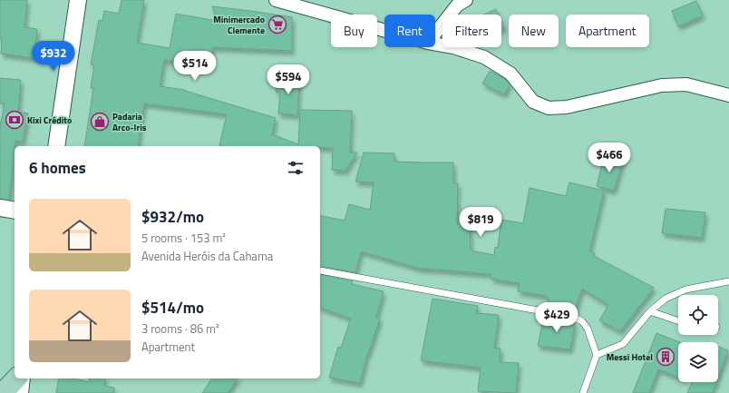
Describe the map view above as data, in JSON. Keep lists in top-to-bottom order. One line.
{"places":{"supermarket":["Minimercado Clemente"],"bank":["Kixi Crédito"],"shop":["Padaria Arco-Iris"],"building":["Messi Hotel"]},"page":{"chip":["Buy","Rent","Filters","New","Apartment"],"price":["$932","$514","$594","$466","$819","$429"],"heading":"6 homes","list":[{"name":"$932/mo","note":"5 rooms · 153 m² · Avenida Heróis da Cahama"},{"name":"$514/mo","note":"3 rooms · 86 m² · Apartment"}]}}
